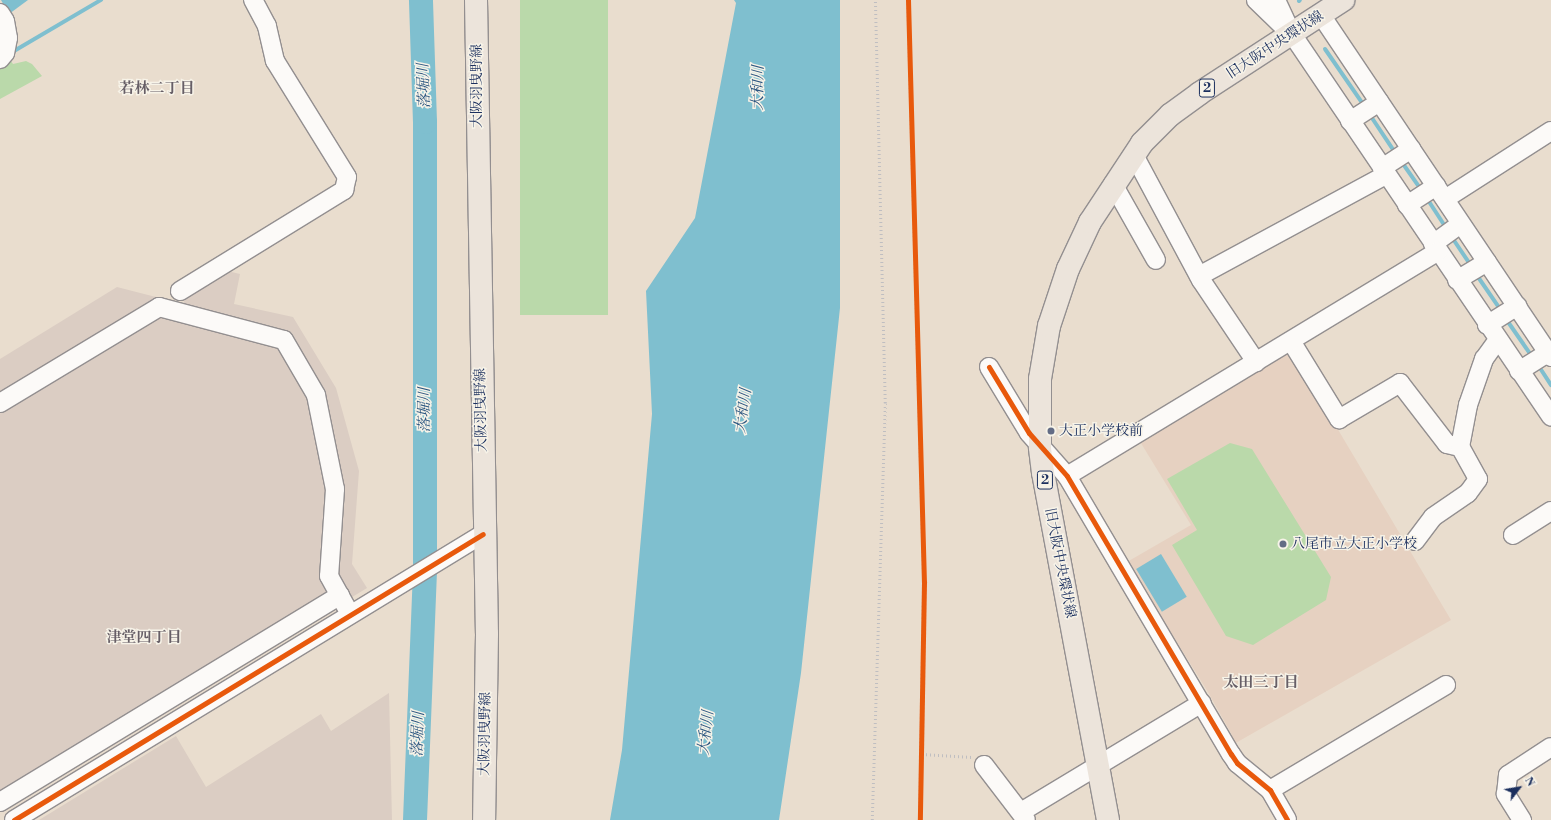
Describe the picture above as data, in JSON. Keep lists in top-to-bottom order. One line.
{"streets":{"main road":["旧大阪中央環状線","大阪羽曳野線","2"]},"districts":["若林二丁目","津堂四丁目","太田三丁目"],"water":["落堀川","大和川"],"places":["大正小学校前","八尾市立大正小学校"],"north":"top right"}
